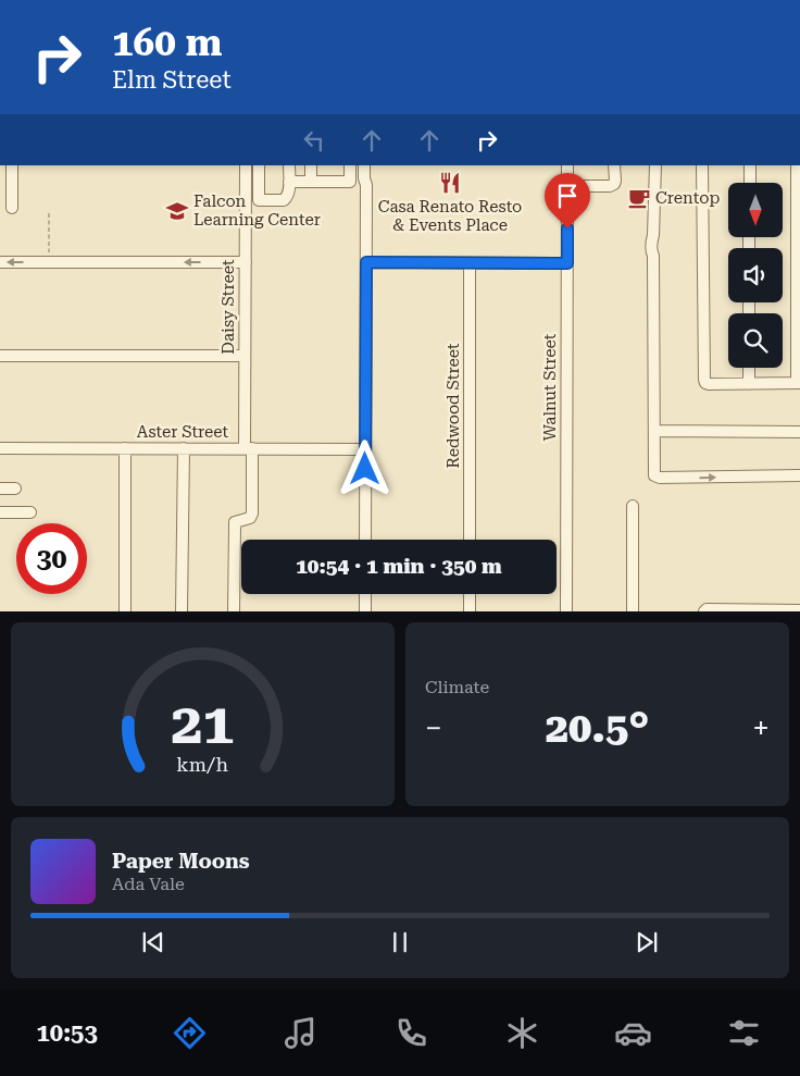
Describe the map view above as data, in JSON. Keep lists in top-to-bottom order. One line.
{"streets":{"street":["Daisy Street","Walnut Street","Redwood Street","Aster Street"]},"crossings":[["Daisy Street","Aster Street"]],"places":{"restaurant":["Casa Renato Resto & Events Place"],"cafe":["Crentop"],"school or university":["Falcon Learning Center"]},"north":"bottom","page":{"turn":["160 m","Elm Street"],"limit":"30","trip":"10:54 · 1 min · 350 m","tile":"Climate","heat":["−","20.5°","+"],"song":["Paper Moons","Ada Vale"],"tabs":"10:53","gauge":["21","km/h"]}}
